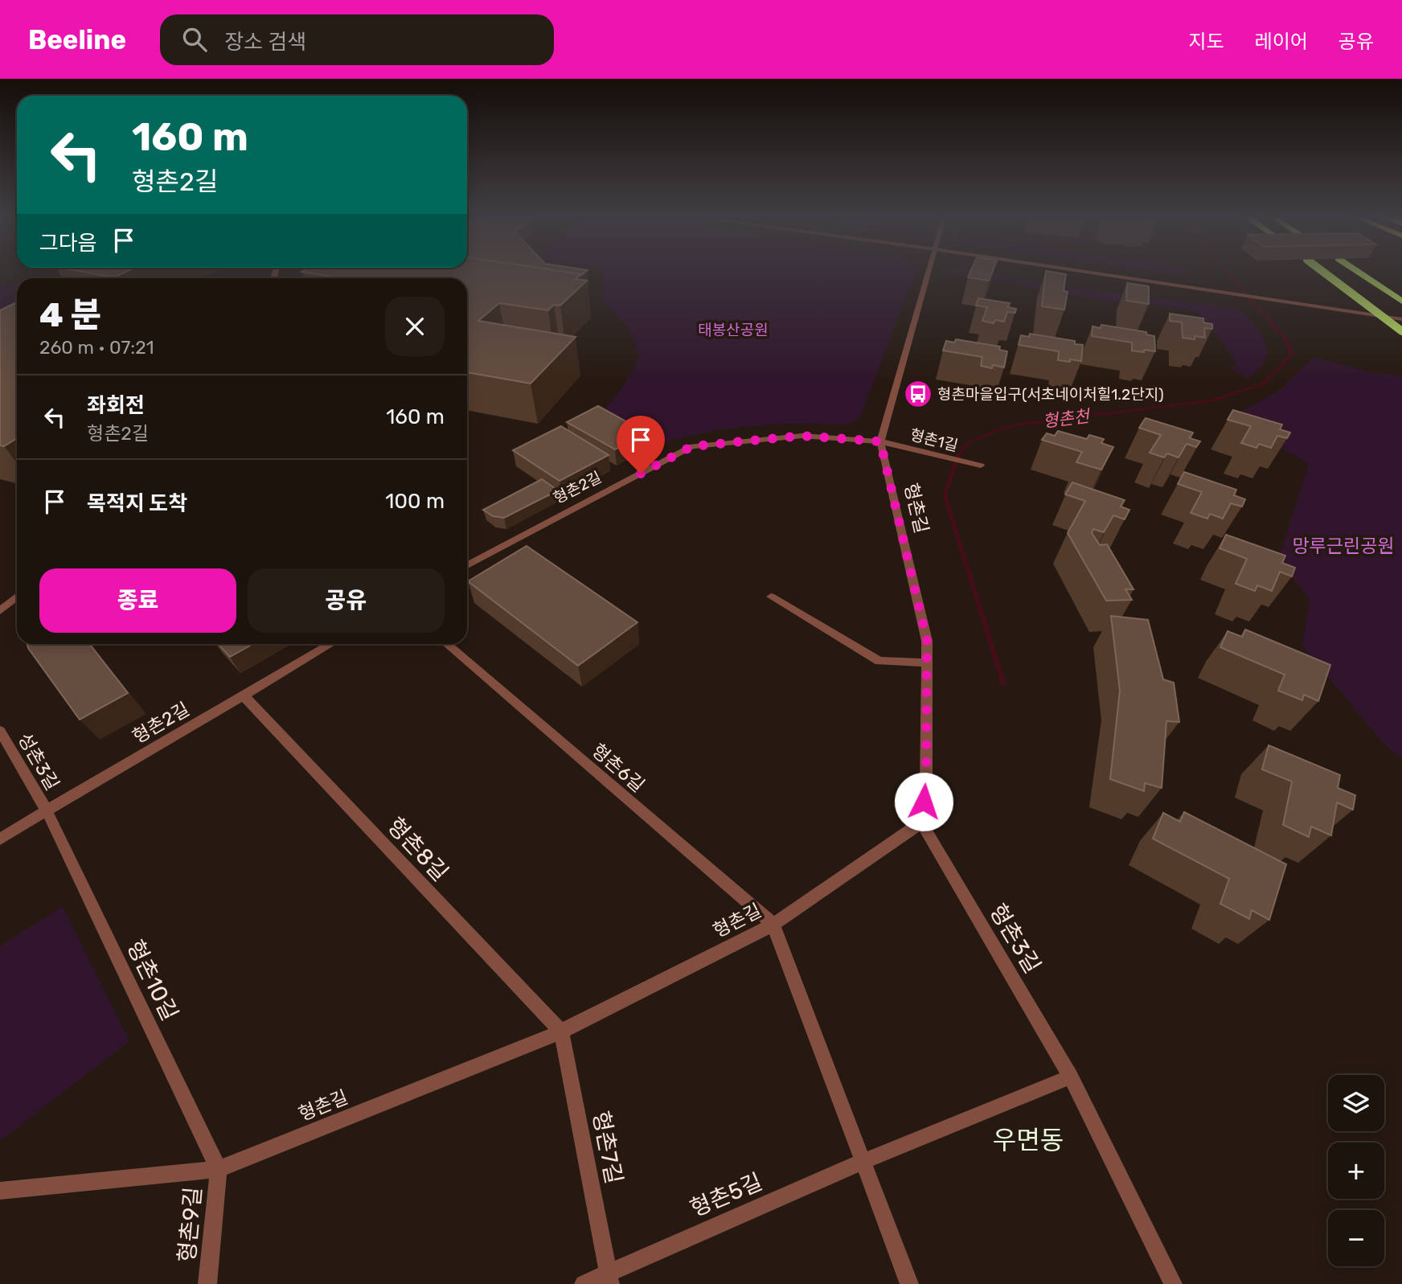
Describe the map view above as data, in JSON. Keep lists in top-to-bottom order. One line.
{"streets":{"street":["형촌1길","형촌2길","형촌길","성촌3길","형촌6길","형촌8길","형촌3길","형촌10길","형촌7길","형촌5길","형촌9길"]},"crossings":[["형촌1길","형촌2길"],["형촌1길","형촌길"],["형촌2길","형촌길"],["형촌2길","성촌3길"],["형촌2길","형촌8길"],["형촌2길","형촌10길"],["형촌길","형촌6길"],["형촌길","형촌8길"],["형촌길","형촌3길"],["형촌길","형촌10길"],["형촌길","형촌7길"],["형촌길","형촌9길"],["성촌3길","형촌10길"],["형촌8길","형촌7길"],["형촌10길","형촌9길"],["형촌7길","형촌5길"]],"districts":["우면동"],"water":["형촌천"],"parks":["태봉산공원","망루근린공원"],"places":{"bus stop":["형촌마을입구(서초네이처힐1.2단지)"]},"page":{"header":"Beeline","search":"장소 검색","nav":["지도","레이어","공유"],"turn":["160 m","형촌2길"],"then":"그다음","heading":["4 분","260 m · 07:21"],"list":[{"name":"좌회전","note":"형촌2길","value":"160 m"},{"name":"목적지 도착","value":"100 m"}],"buttons":["종료","공유"],"map_buttons":["+","−"]}}
